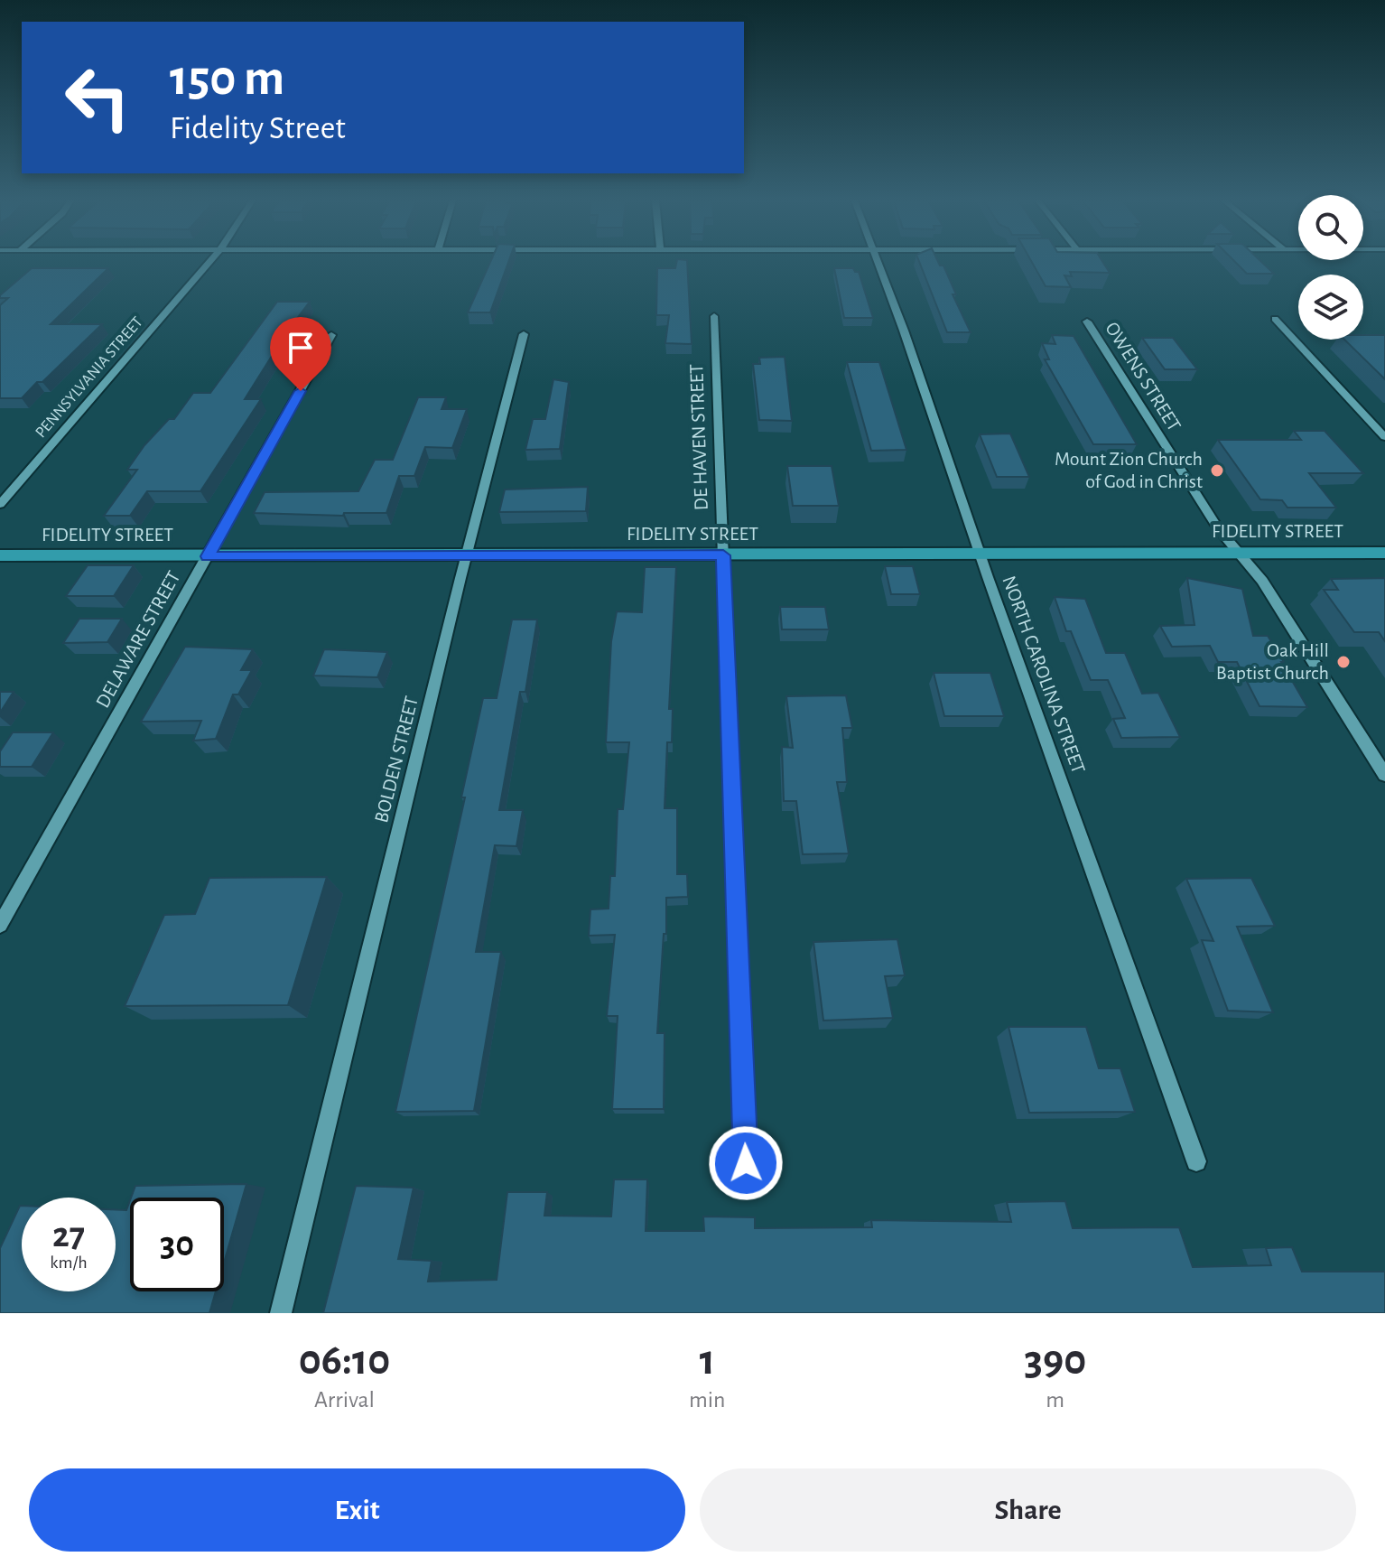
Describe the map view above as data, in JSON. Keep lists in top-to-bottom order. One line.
{"streets":{"main road":["FIDELITY STREET"],"street":["OWENS STREET","PENNSYLVANIA STREET","DE HAVEN STREET","DELAWARE STREET","NORTH CAROLINA STREET","BOLDEN STREET"]},"crossings":[["OWENS STREET","FIDELITY STREET"],["DE HAVEN STREET","FIDELITY STREET"],["FIDELITY STREET","DELAWARE STREET"],["FIDELITY STREET","NORTH CAROLINA STREET"],["FIDELITY STREET","BOLDEN STREET"]],"places":["Mount Zion Church of God in Christ","Oak Hill Baptist Church"],"page":{"turn":["150 m","Fidelity Street"],"speed":"27 km/h","limit":"30","eta":["06:10","Arrival","1","min","390","m"],"buttons":["Exit","Share"]}}
